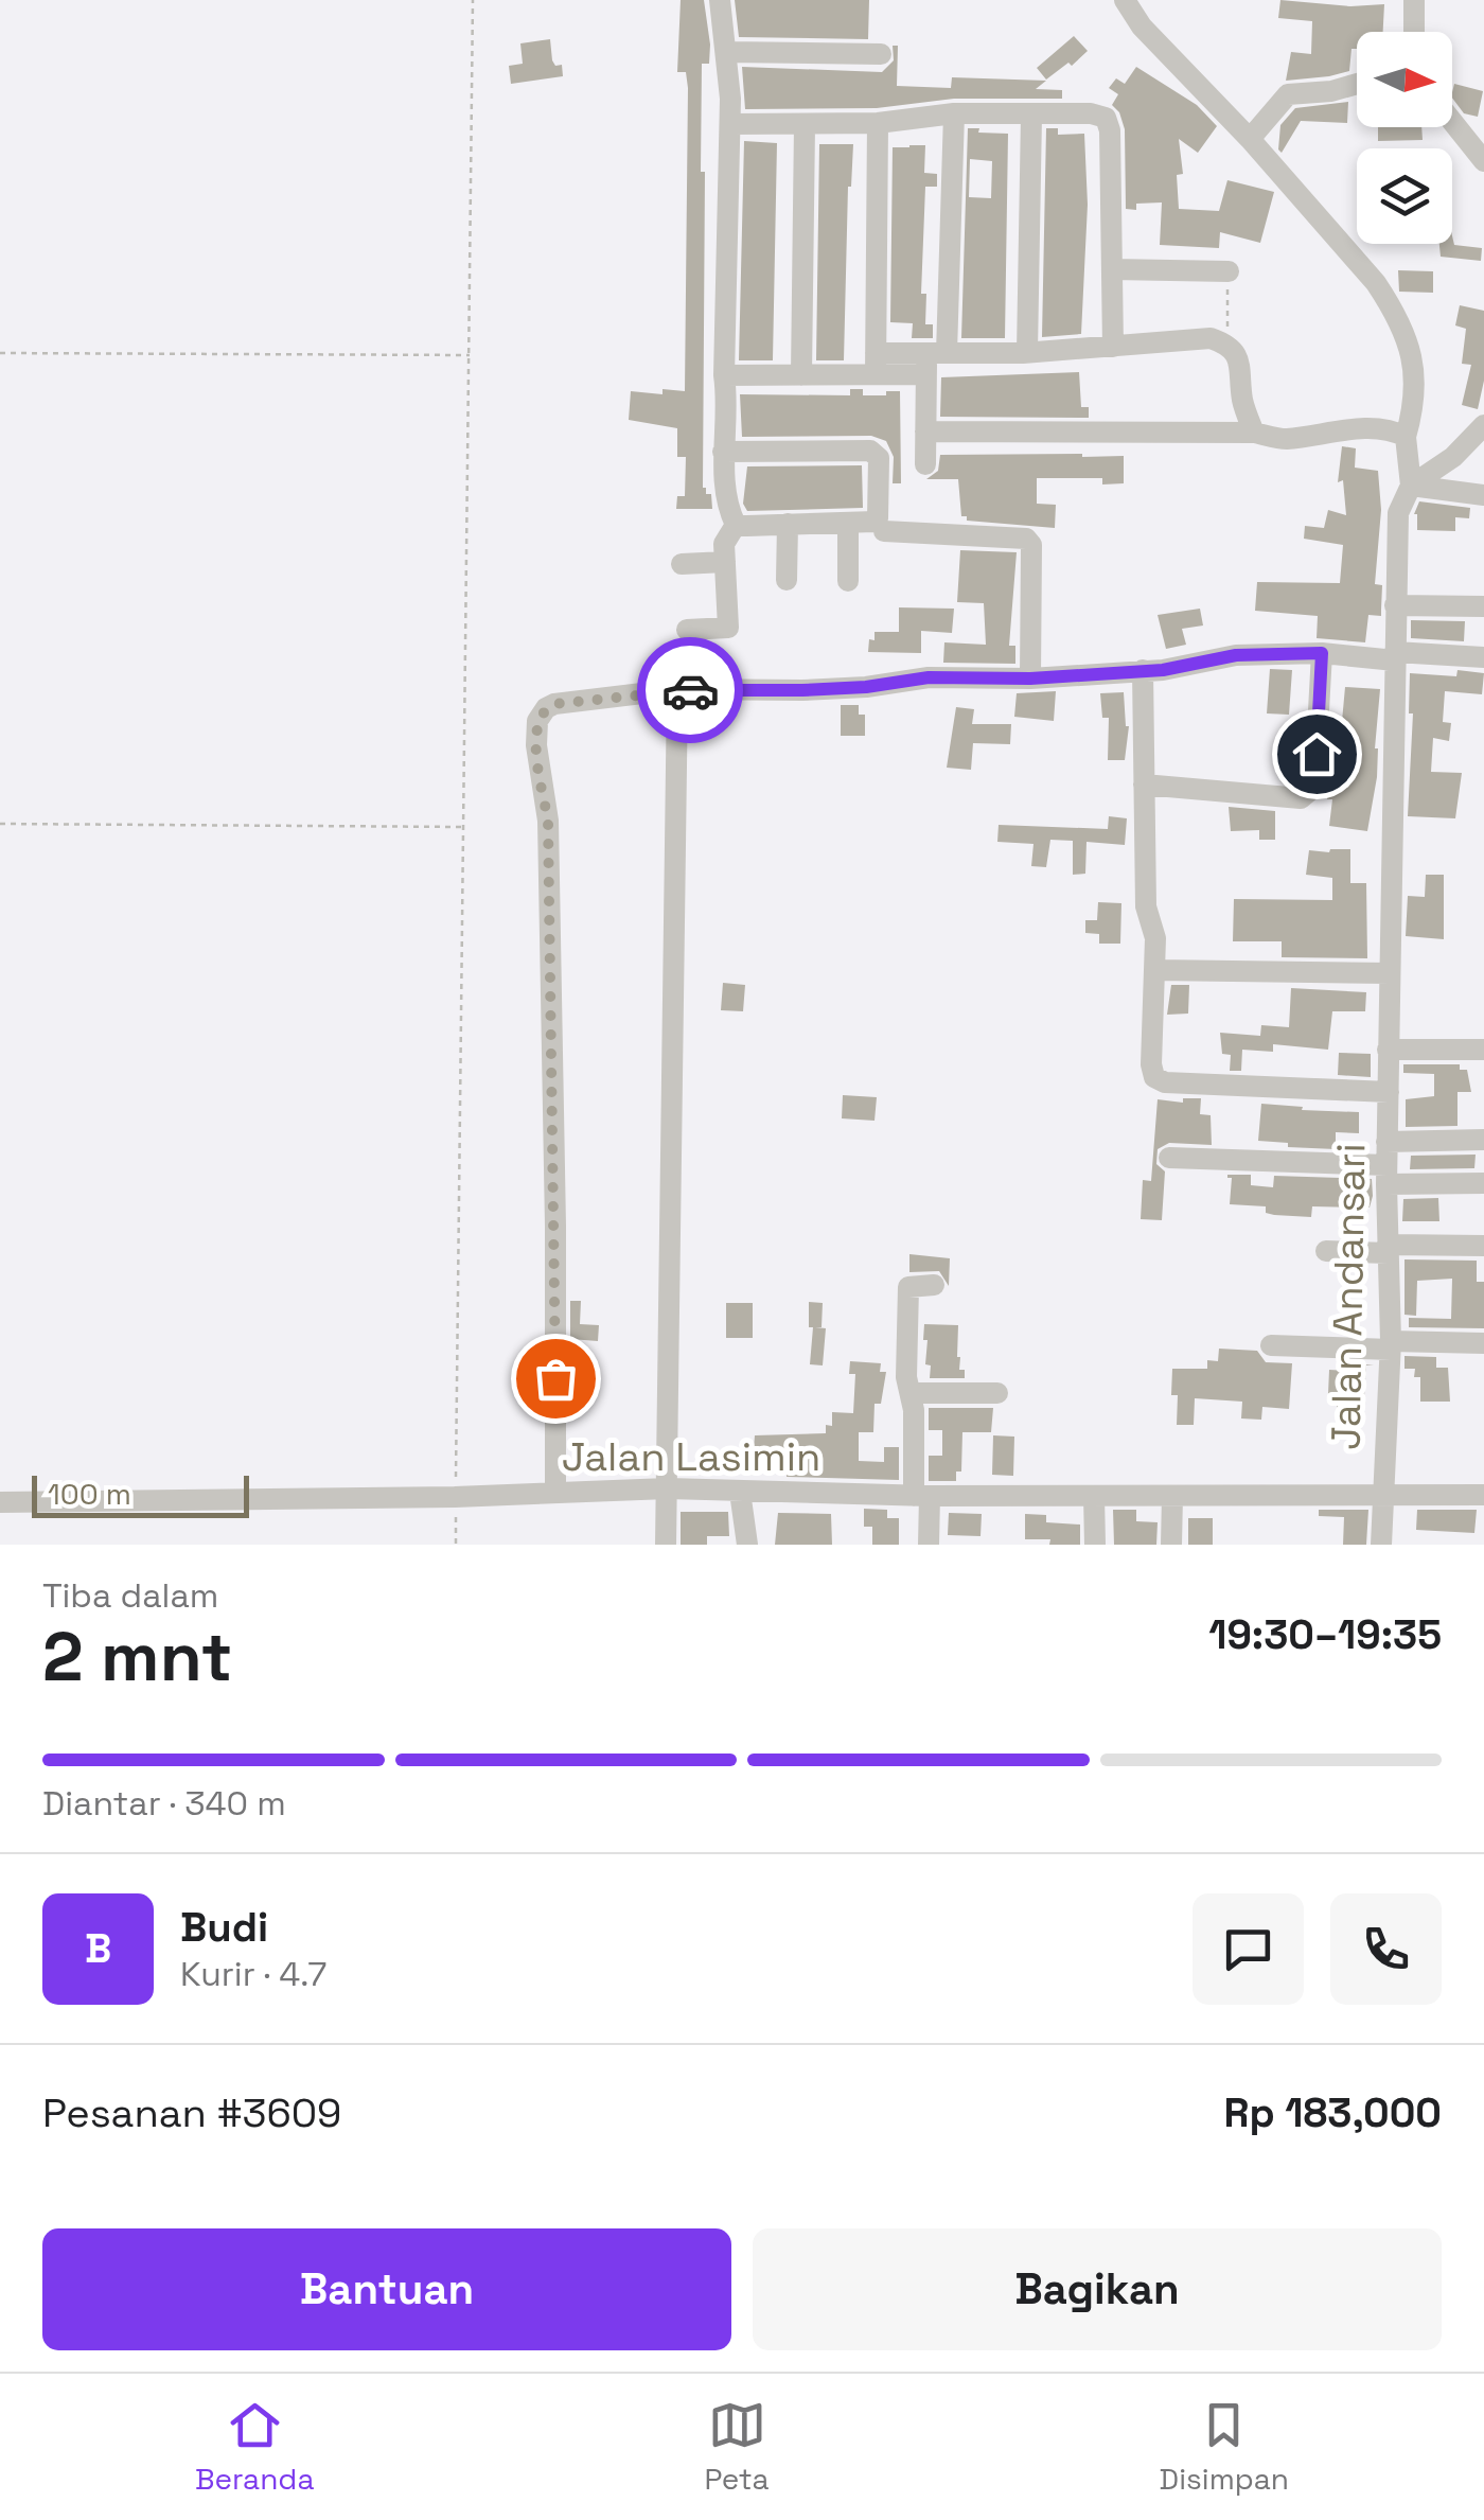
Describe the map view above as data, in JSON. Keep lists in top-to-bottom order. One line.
{"streets":{"street":["Jalan Andansari","Jalan Lasimin"]},"crossings":[["Jalan Andansari","Jalan Lasimin"]],"scale_bar":"100 m","north":"right","page":{"scale":"100 m","heading":["2 mnt","Tiba dalam","19:30–19:35"],"panel":["Budi","Kurir · 4.7","Pesanan #3609","Rp 183,000"],"bar":"Diantar · 340 m","round":"B","buttons":["Bantuan","Bagikan"],"tabs":["Beranda","Peta","Disimpan"]}}
